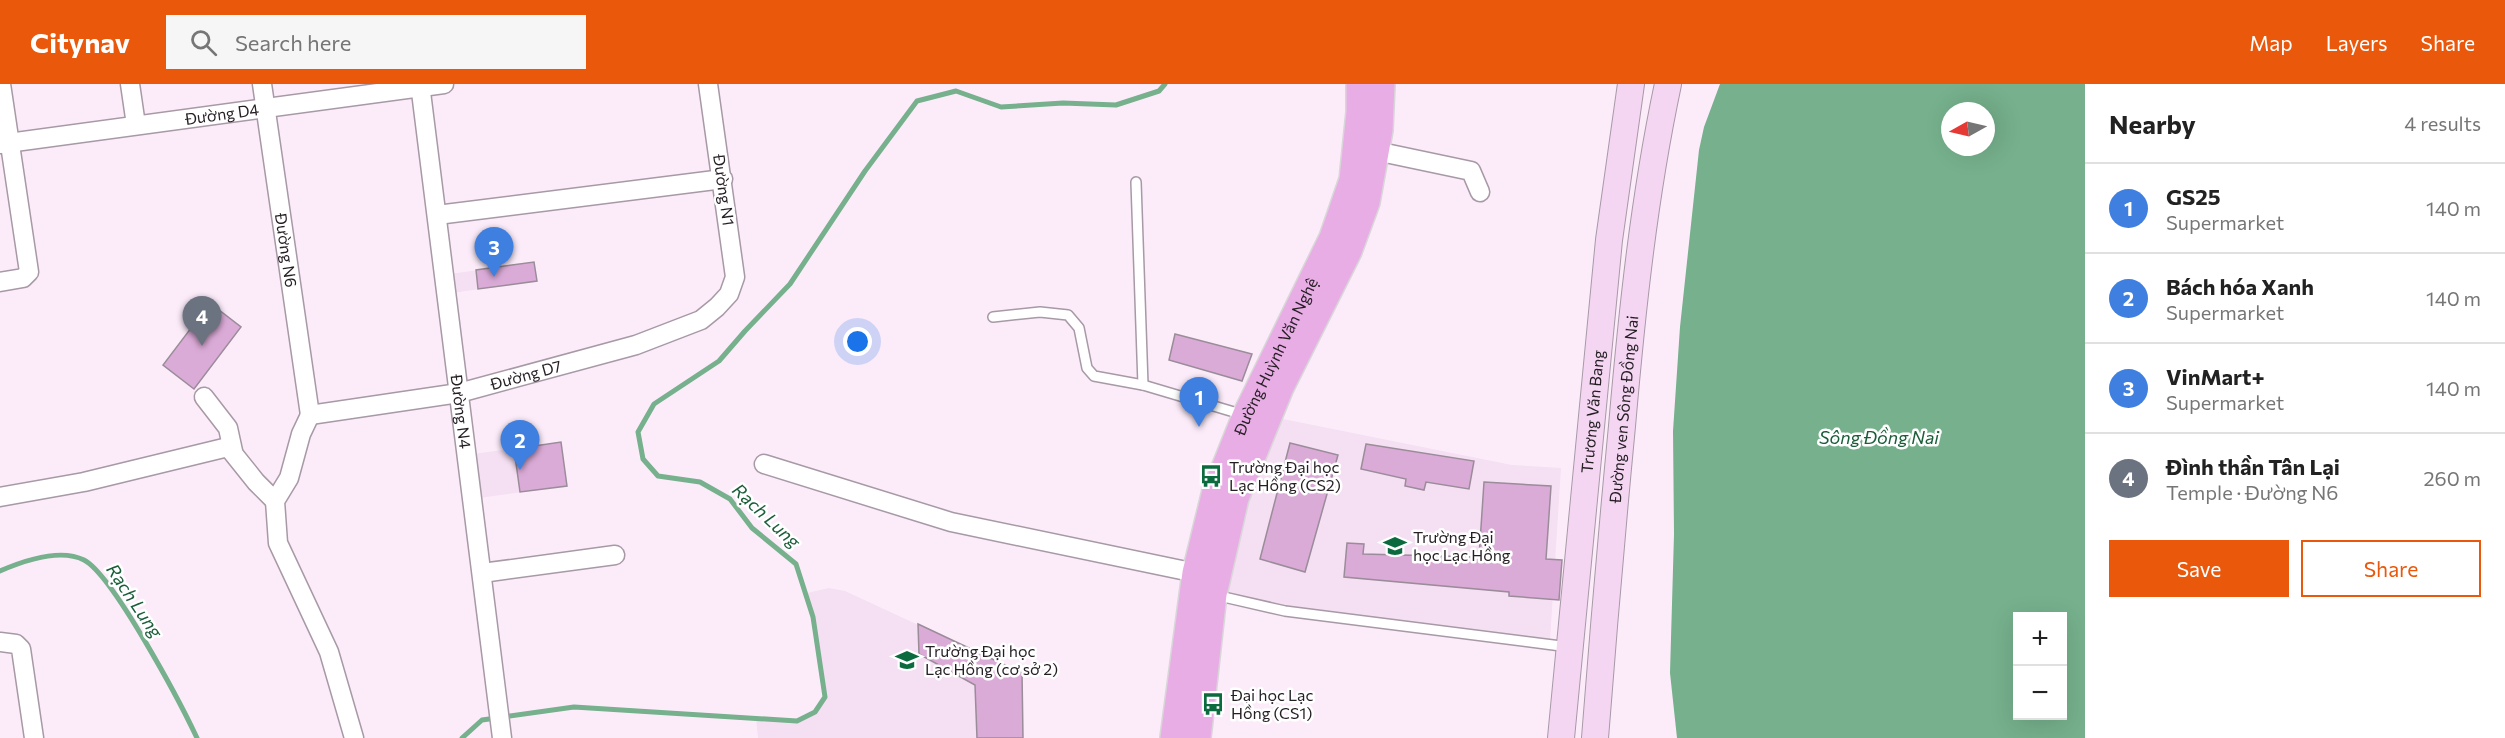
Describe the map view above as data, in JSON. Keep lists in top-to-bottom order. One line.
{"streets":{"main road":["Đường Huỳnh Văn Nghệ","Đường ven Sông Đồng Nai","Trương Văn Bang"],"street":["Đường D4","Đường N1","Đường N6","Đường D7","Đường N4"]},"crossings":[["Đường D4","Đường N6"],["Đường D4","Đường N4"],["Đường N1","Đường D7"],["Đường N6","Đường D7"],["Đường D7","Đường N4"]],"water":["Sông Đồng Nai","Rạch Lung"],"places":{"bus stop":["Trường Đại học Lạc Hồng (CS2)","Đại học Lạc Hồng (CS1)"],"school or university":["Trường Đại học Lạc Hồng","Trường Đại học Lạc Hồng (cơ sở 2)"]},"north":"left","page":{"header":"Citynav","search":"Search here","nav":["Map","Layers","Share"],"heading":["Nearby","4 results"],"list":[{"mark":"1","name":"GS25","note":"Supermarket","value":"140 m"},{"mark":"2","name":"Bách hóa Xanh","note":"Supermarket","value":"140 m"},{"mark":"3","name":"VinMart+","note":"Supermarket","value":"140 m"},{"mark":"4","name":"Đình thần Tân Lại","note":"Temple · Đường N6","value":"260 m"}],"pins":["3","4","1","2"],"buttons":["Save","Share"],"map_buttons":["+","−"]}}
